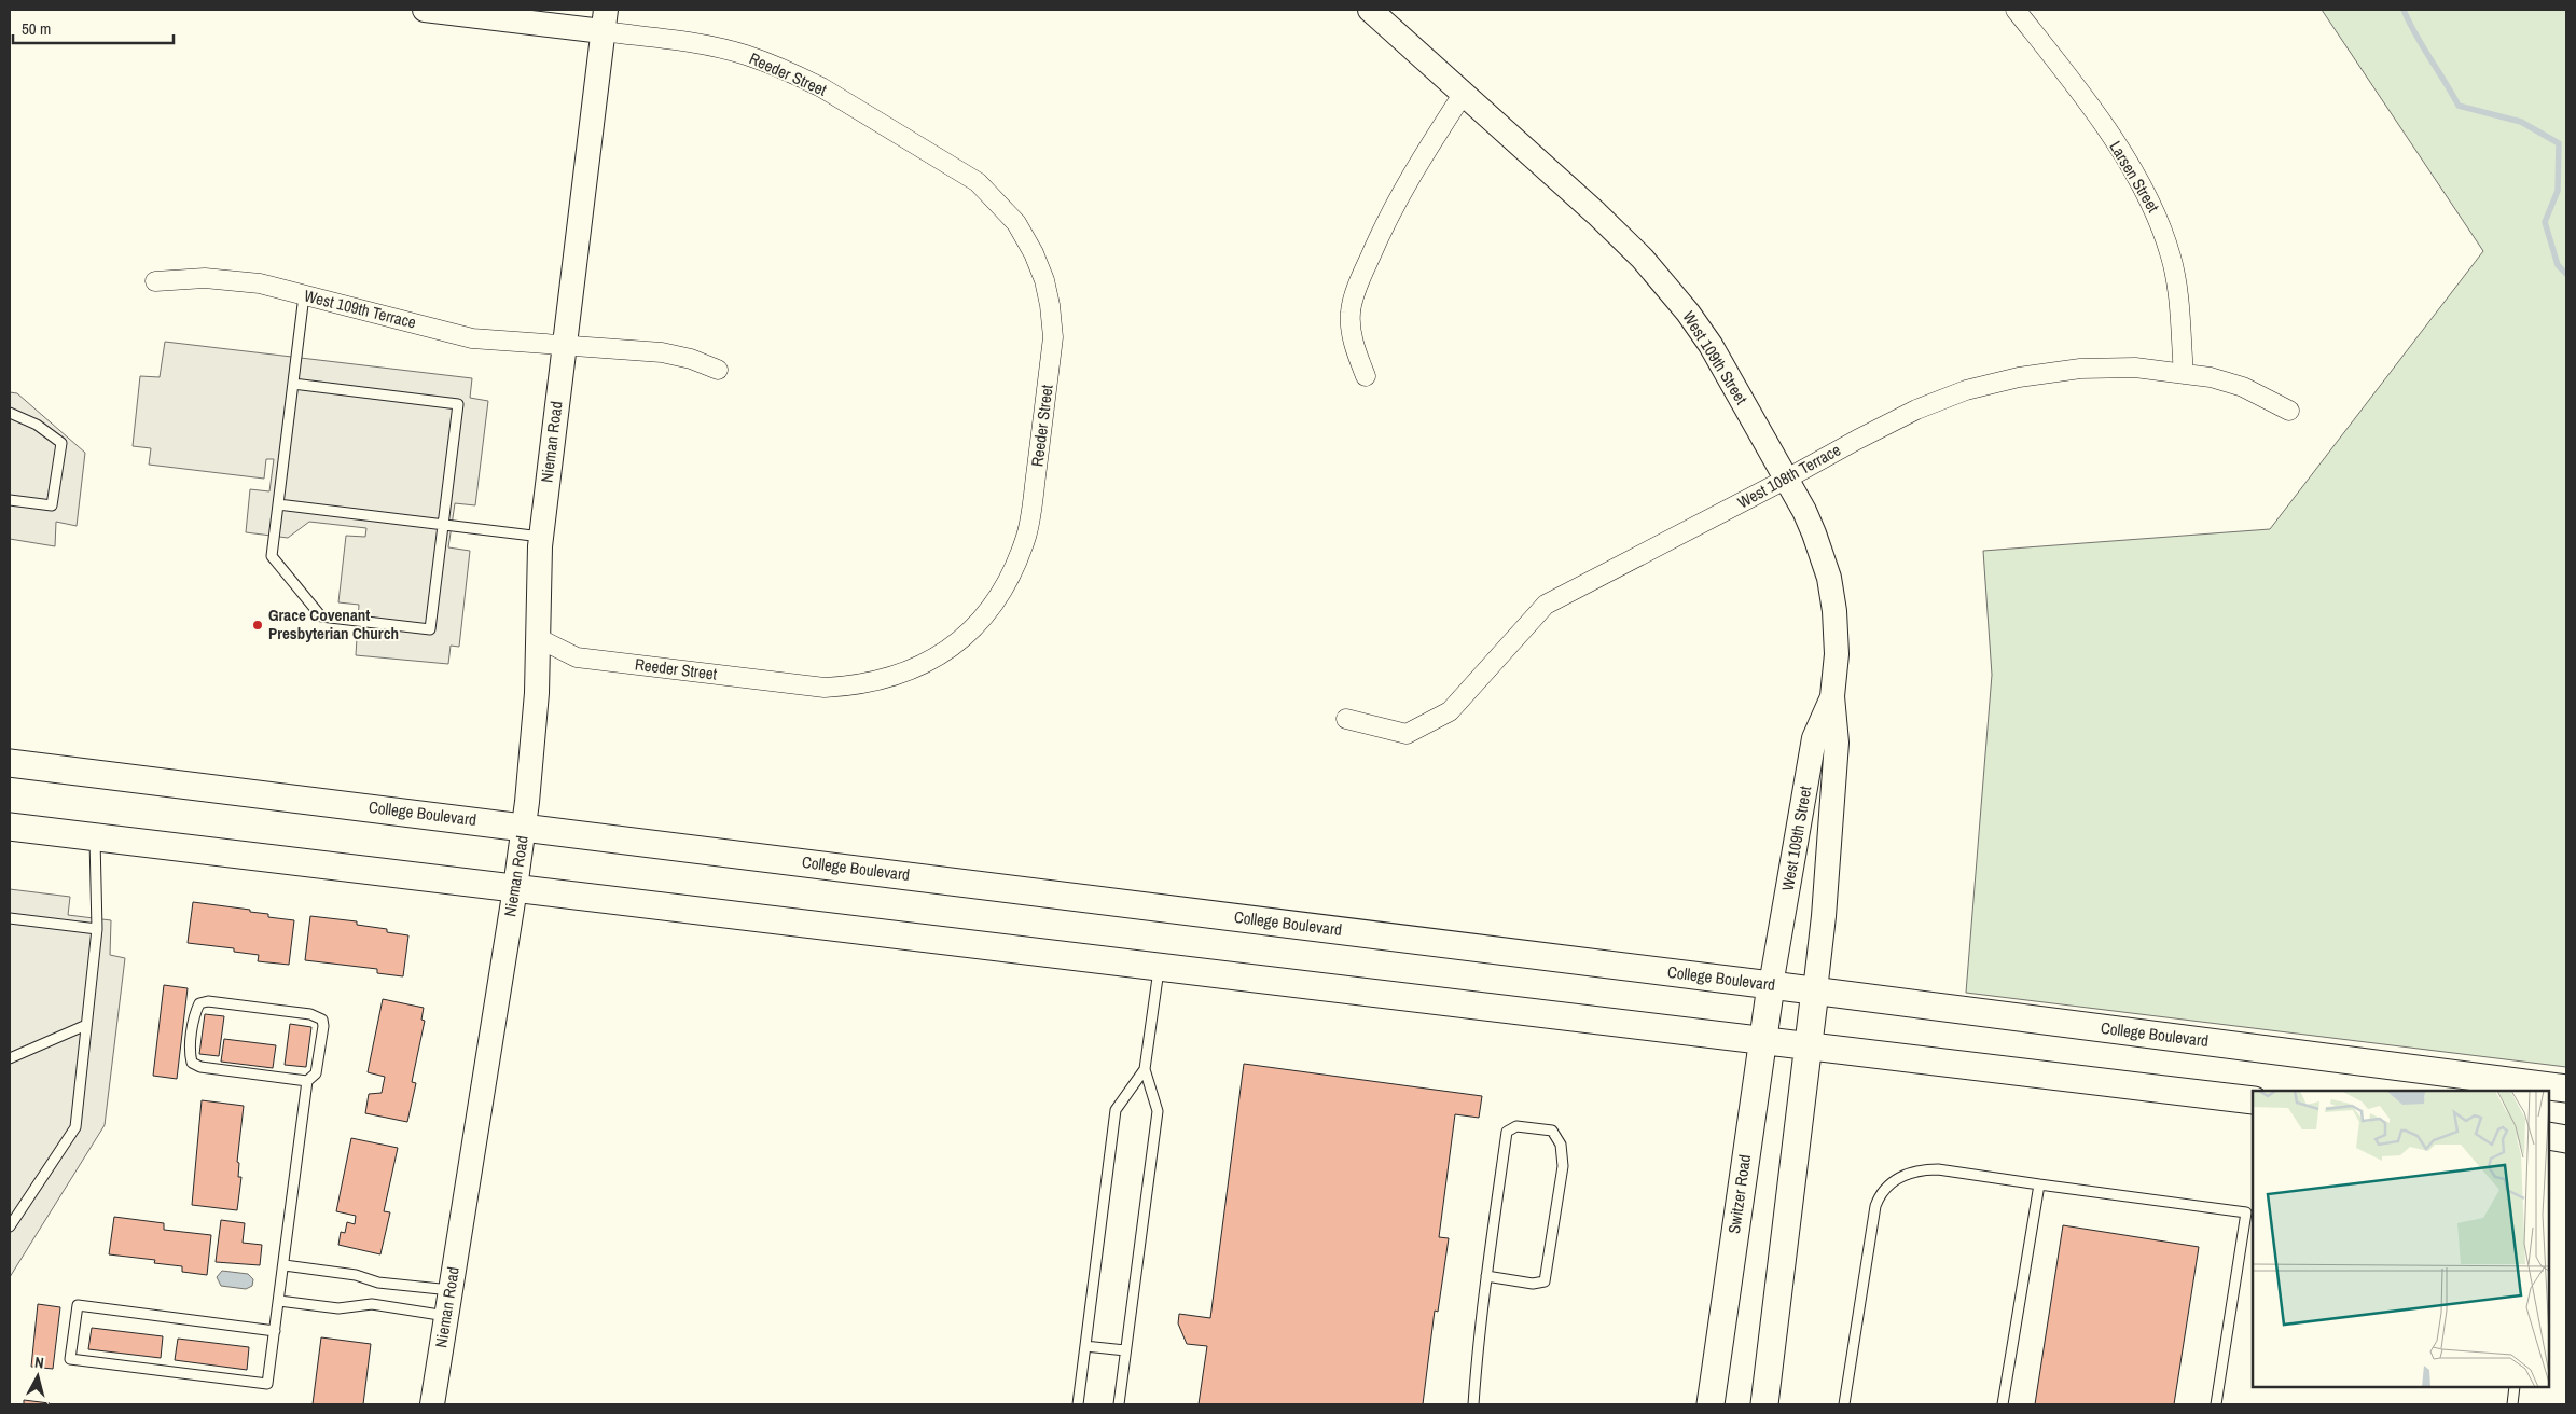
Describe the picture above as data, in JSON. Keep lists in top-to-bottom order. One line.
{"streets":{"main road":["College Boulevard","Switzer Road"],"street":["Reeder Street","Larsen Street","West 109th Terrace","West 109th Street","Nieman Road","West 108th Terrace"]},"crossings":[["Reeder Street","Nieman Road"],["Larsen Street","West 108th Terrace"],["West 109th Terrace","Nieman Road"],["West 109th Street","West 108th Terrace"],["West 109th Street","College Boulevard"],["West 109th Street","Switzer Road"],["Nieman Road","College Boulevard"],["College Boulevard","Switzer Road"]],"places":["Grace Covenant Presbyterian Church"],"scale_bar":"50 m","north":"top"}
